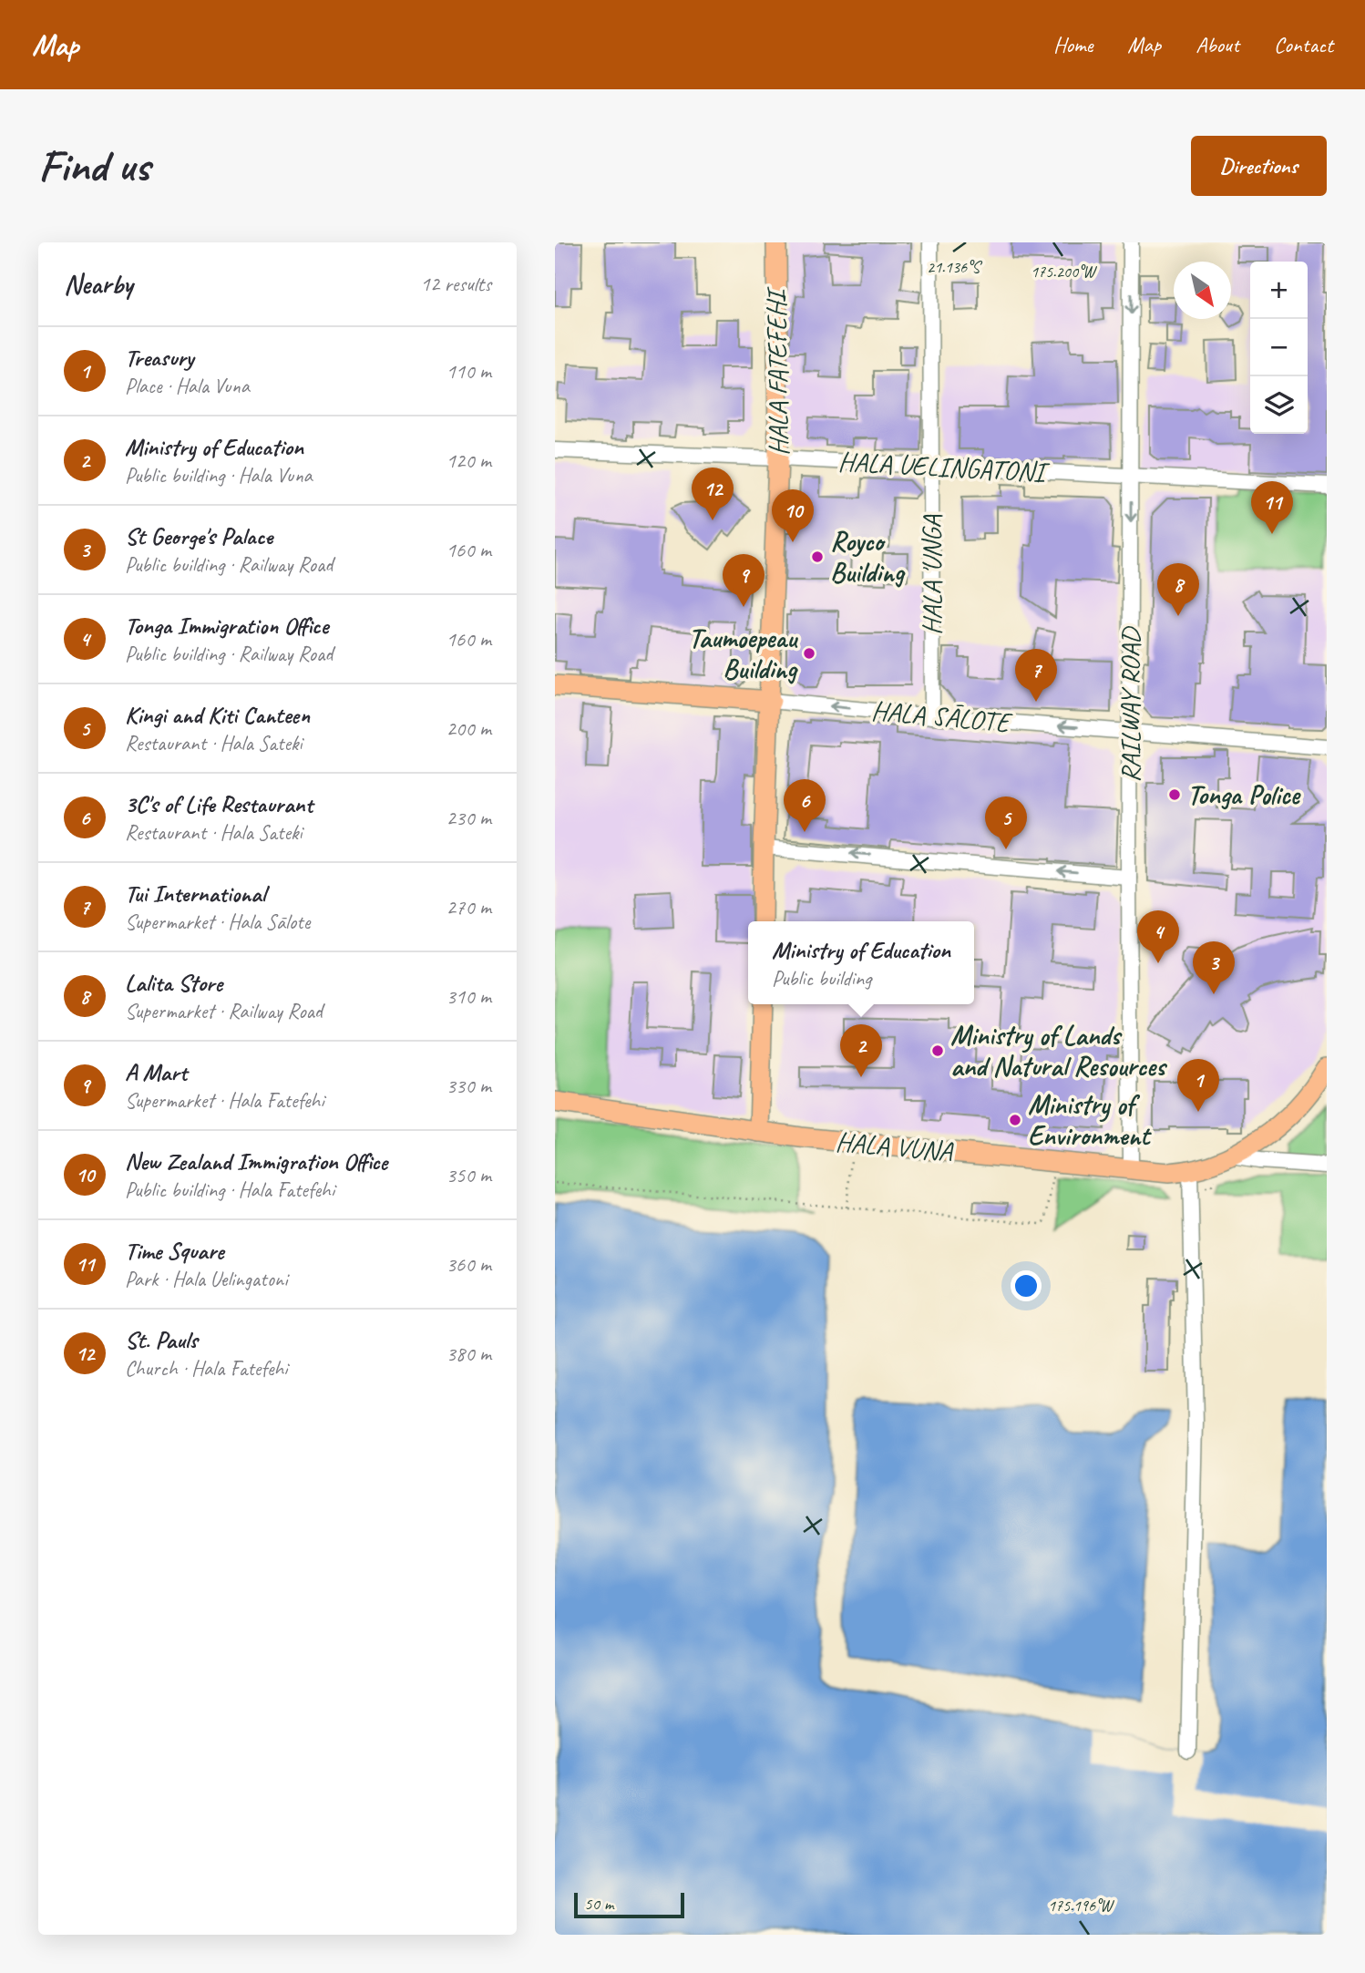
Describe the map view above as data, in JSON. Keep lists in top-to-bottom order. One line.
{"streets":{"main road":["HALA FATEFEHI","HALA SĀLOTE","HALA VUNA"],"street":["HALA UELINGATONI","HALA 'UNGA","RAILWAY ROAD"]},"crossings":[["HALA FATEFEHI","HALA UELINGATONI"],["HALA FATEFEHI","HALA SĀLOTE"],["HALA UELINGATONI","HALA 'UNGA"],["HALA UELINGATONI","RAILWAY ROAD"],["HALA 'UNGA","HALA SĀLOTE"],["RAILWAY ROAD","HALA SĀLOTE"],["RAILWAY ROAD","HALA VUNA"]],"one_way":["RAILWAY ROAD","HALA SĀLOTE"],"places":["Royco Building","Taumoepeau Building","Tonga Police","Ministry of Lands and Natural Resources","Ministry of Environment"],"scale_bar":"50 m","north":"bottom right","page":{"header":"Map","nav":["Home","Map","About","Contact"],"buttons":"Directions","title":"Find us","heading":["Nearby","12 results"],"map_buttons":["+","−"],"list":[{"mark":"1","name":"Treasury","note":"Place · Hala Vuna","value":"110 m"},{"mark":"2","name":"Ministry of Education","note":"Public building · Hala Vuna","value":"120 m"},{"mark":"3","name":"St George's Palace","note":"Public building · Railway Road","value":"160 m"},{"mark":"4","name":"Tonga Immigration Office","note":"Public building · Railway Road","value":"160 m"},{"mark":"5","name":"Kingi and Kiti Canteen","note":"Restaurant · Hala Sateki","value":"200 m"},{"mark":"6","name":"3C's of Life Restaurant","note":"Restaurant · Hala Sateki","value":"230 m"},{"mark":"7","name":"Tui International","note":"Supermarket · Hala Sālote","value":"270 m"},{"mark":"8","name":"Lalita Store","note":"Supermarket · Railway Road","value":"310 m"},{"mark":"9","name":"A Mart","note":"Supermarket · Hala Fatefehi","value":"330 m"},{"mark":"10","name":"New Zealand Immigration Office","note":"Public building · Hala Fatefehi","value":"350 m"},{"mark":"11","name":"Time Square","note":"Park · Hala Uelingatoni","value":"360 m"},{"mark":"12","name":"St. Pauls","note":"Church · Hala Fatefehi","value":"380 m"}],"pins":["12","11","10","9","8","7","6","5","4","3","2","1"],"popup":["Ministry of Education","Public building"],"scale":"50 m"},"coordinates":["21.136°S","175.200°W","175.196°W"]}
